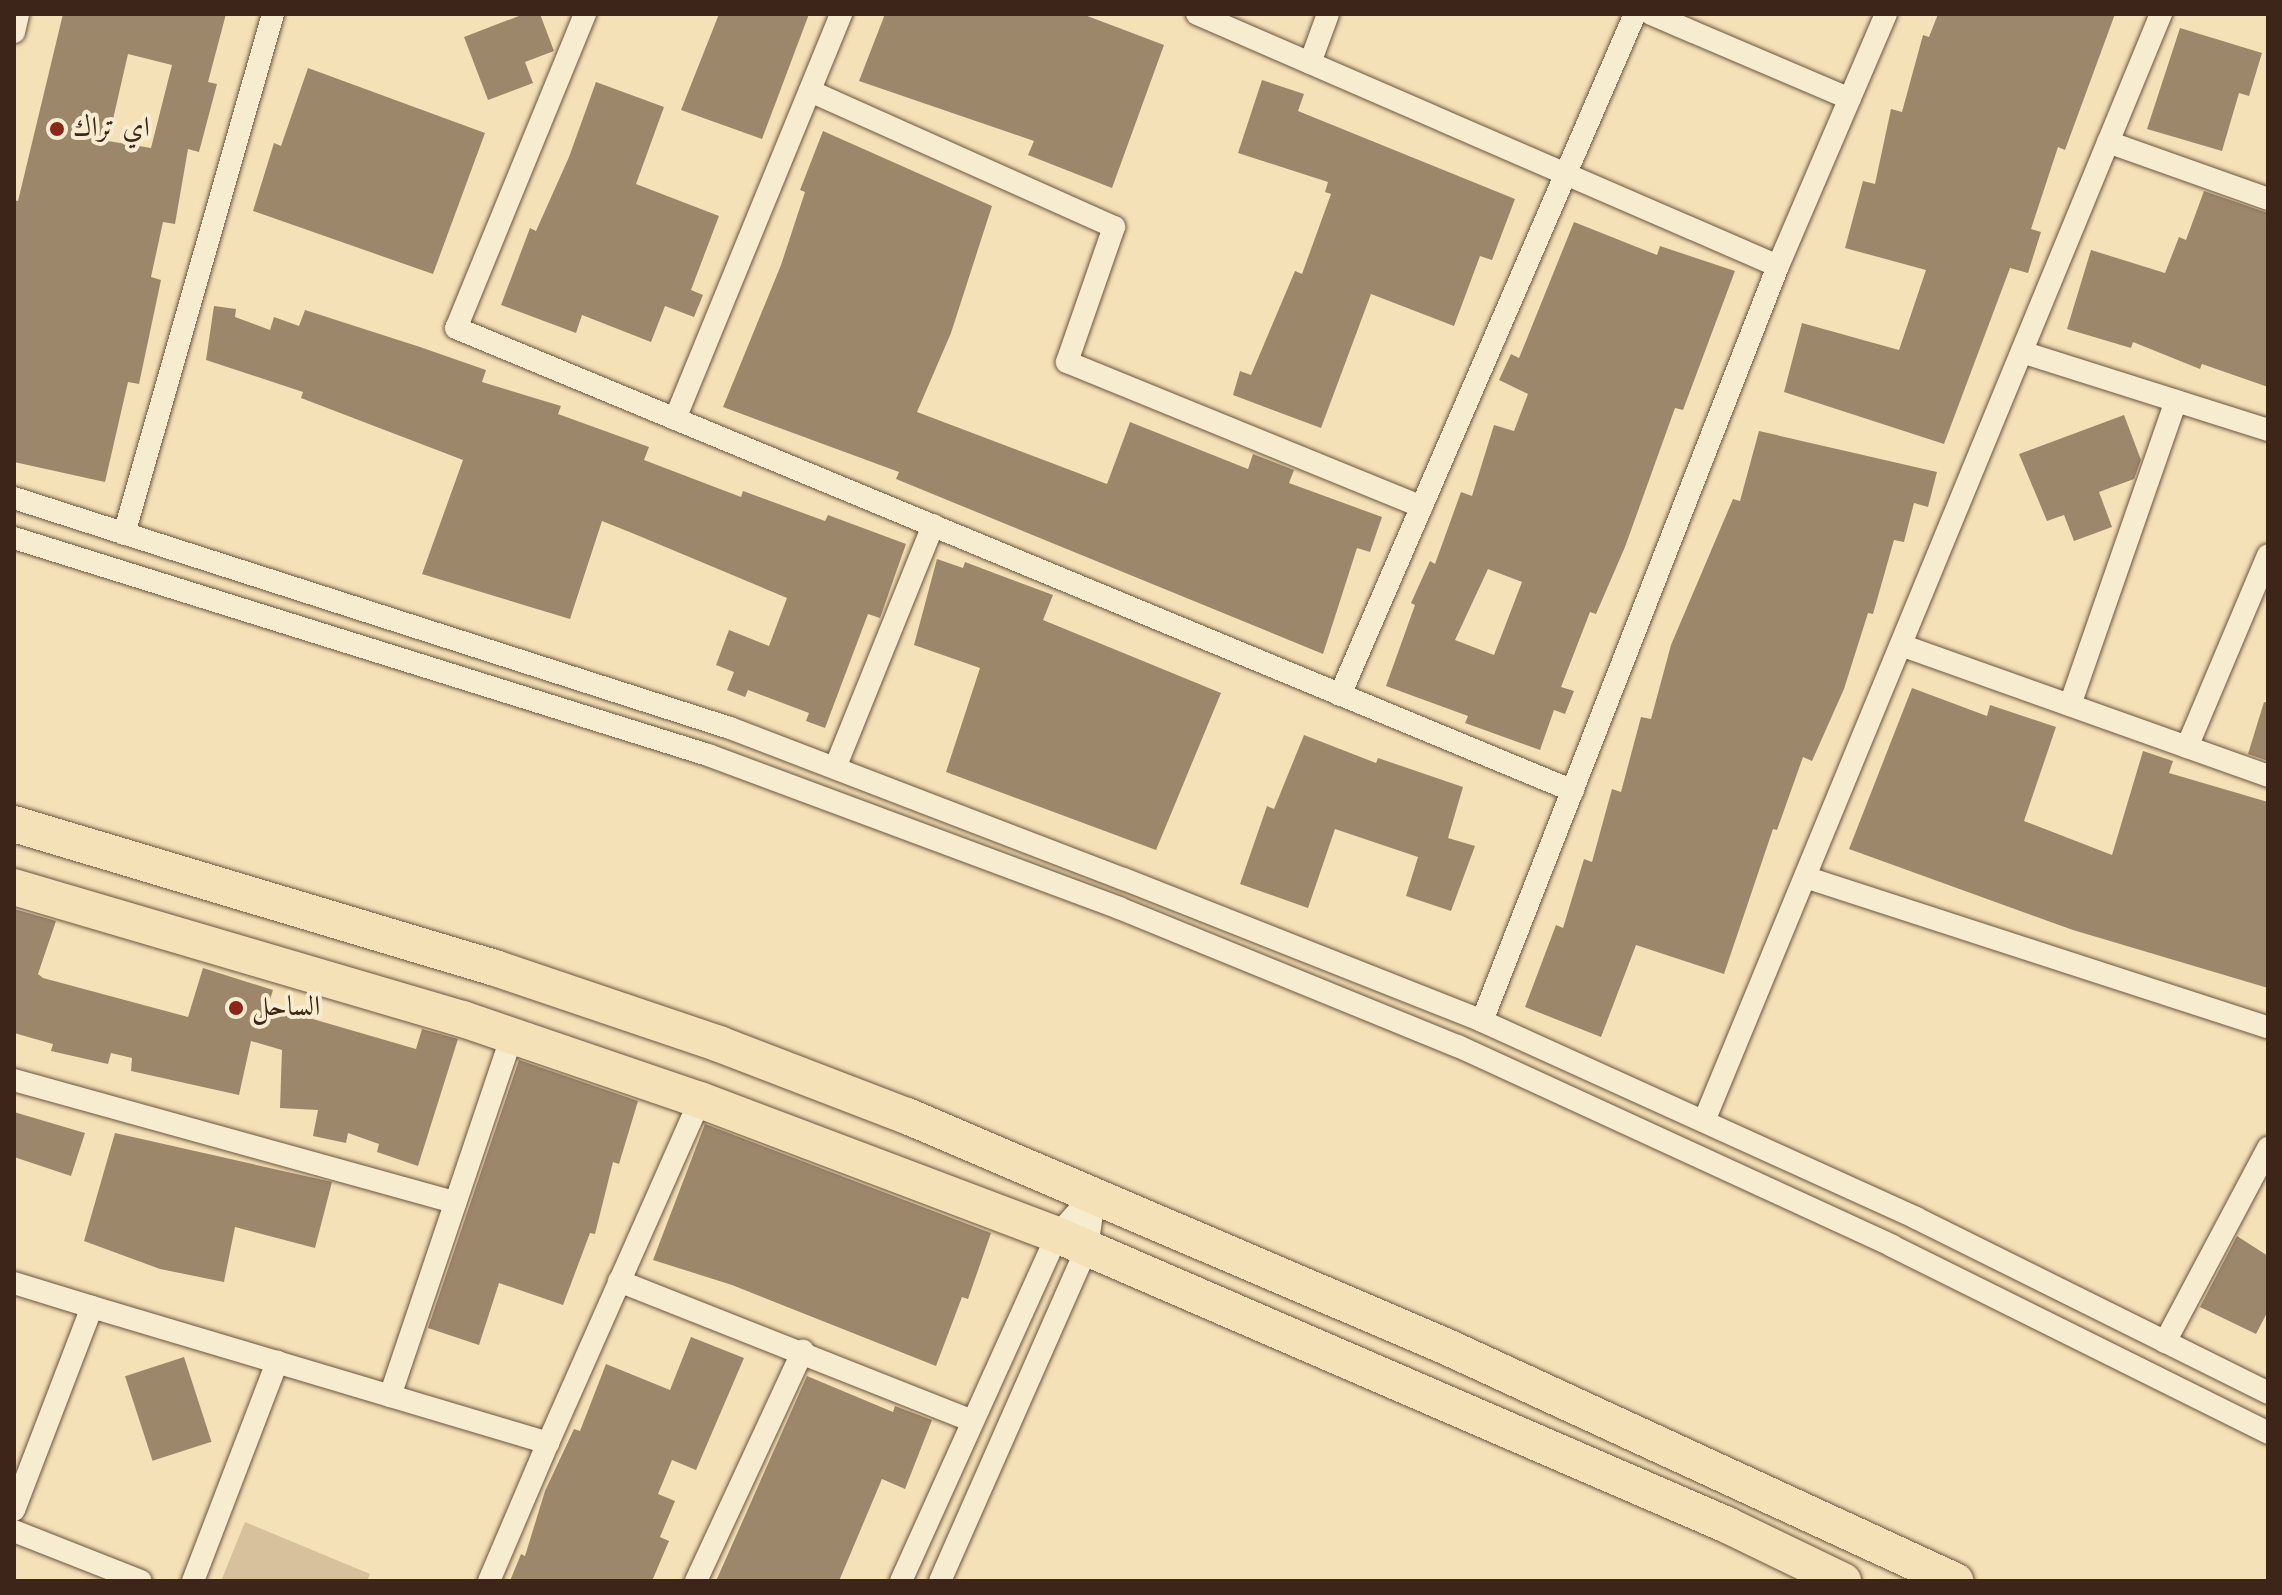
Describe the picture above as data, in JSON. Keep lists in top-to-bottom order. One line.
{"places":["اي تراك","الساحل"]}
